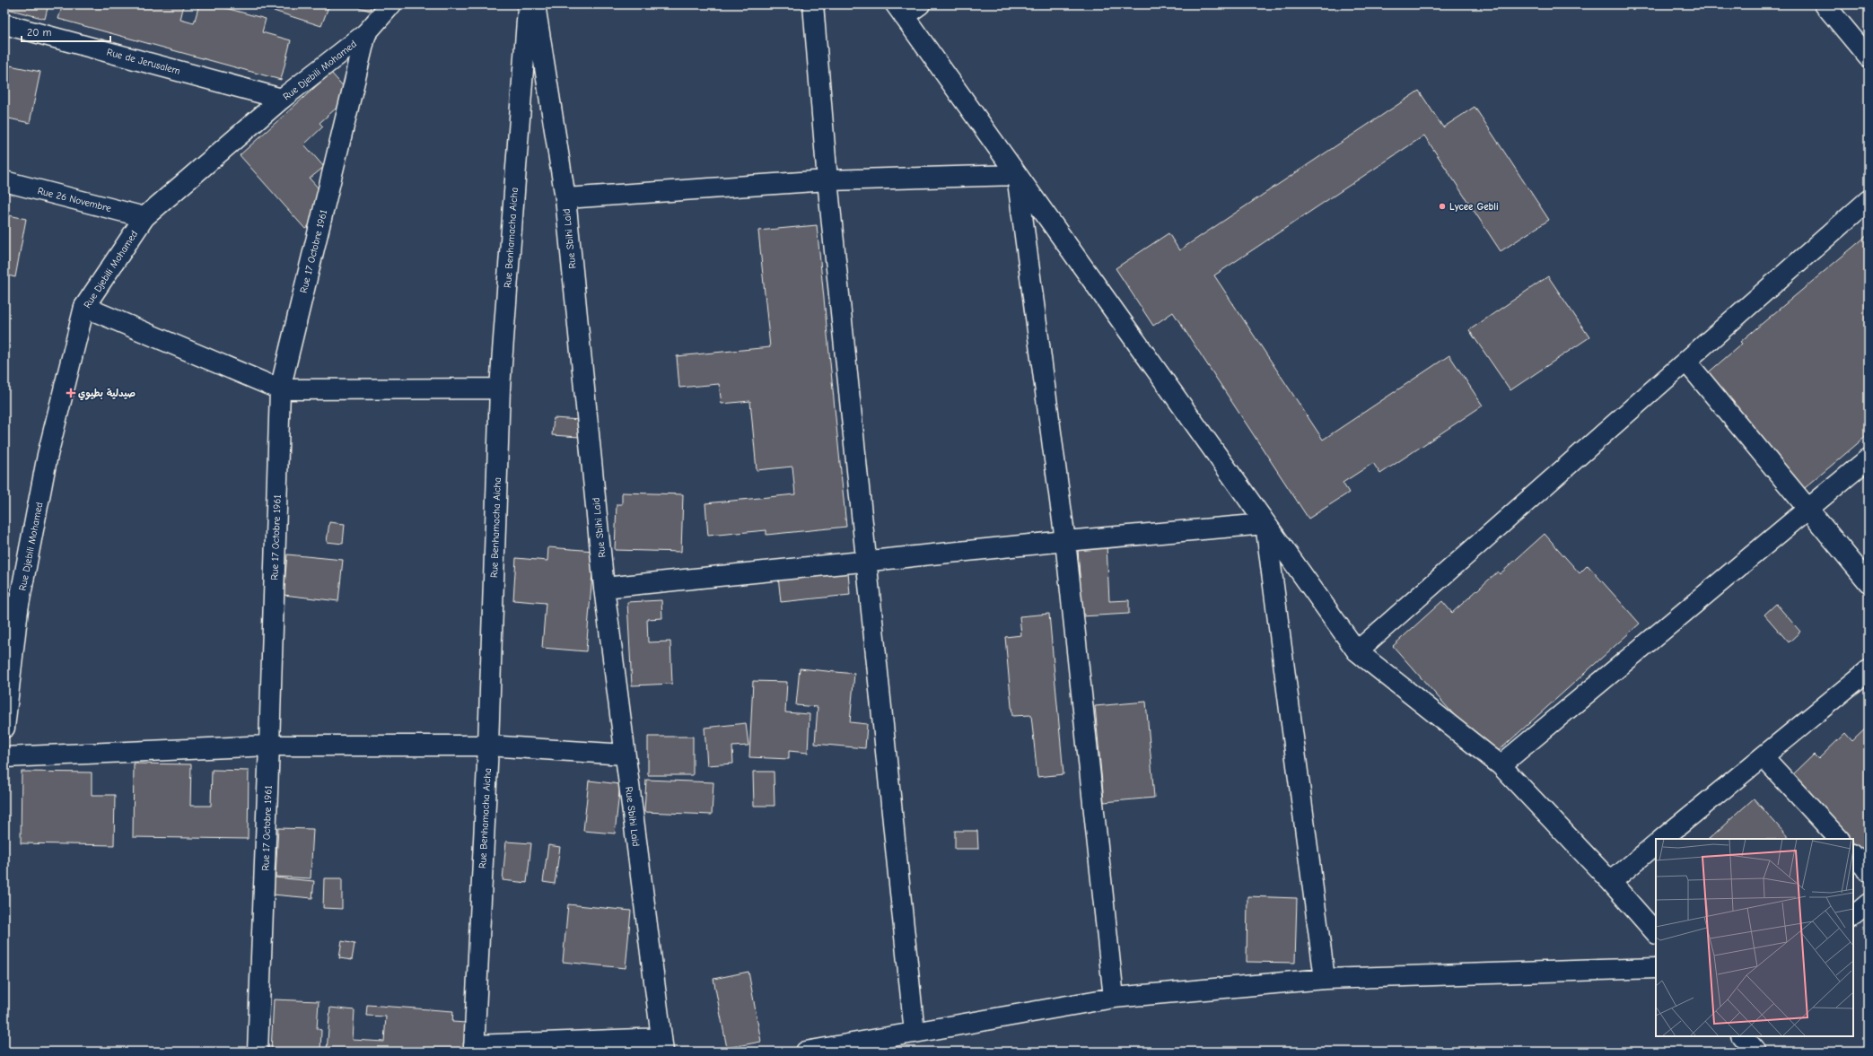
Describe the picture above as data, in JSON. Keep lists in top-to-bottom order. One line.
{"streets":{"street":["Rue de Jerusalem","Rue Djebili Mohamed","Rue 26 Novembre","Rue Benhamacha Aicha","Rue Sbihi Laid","Rue 17 Octobre 1961"]},"crossings":[["Rue de Jerusalem","Rue Djebili Mohamed"],["Rue Djebili Mohamed","Rue 26 Novembre"],["Rue Djebili Mohamed","Rue 17 Octobre 1961"]],"places":{"other":["Lycee Gebli"],"health":["صيدلية بطيوي"]},"scale_bar":"20 m"}
